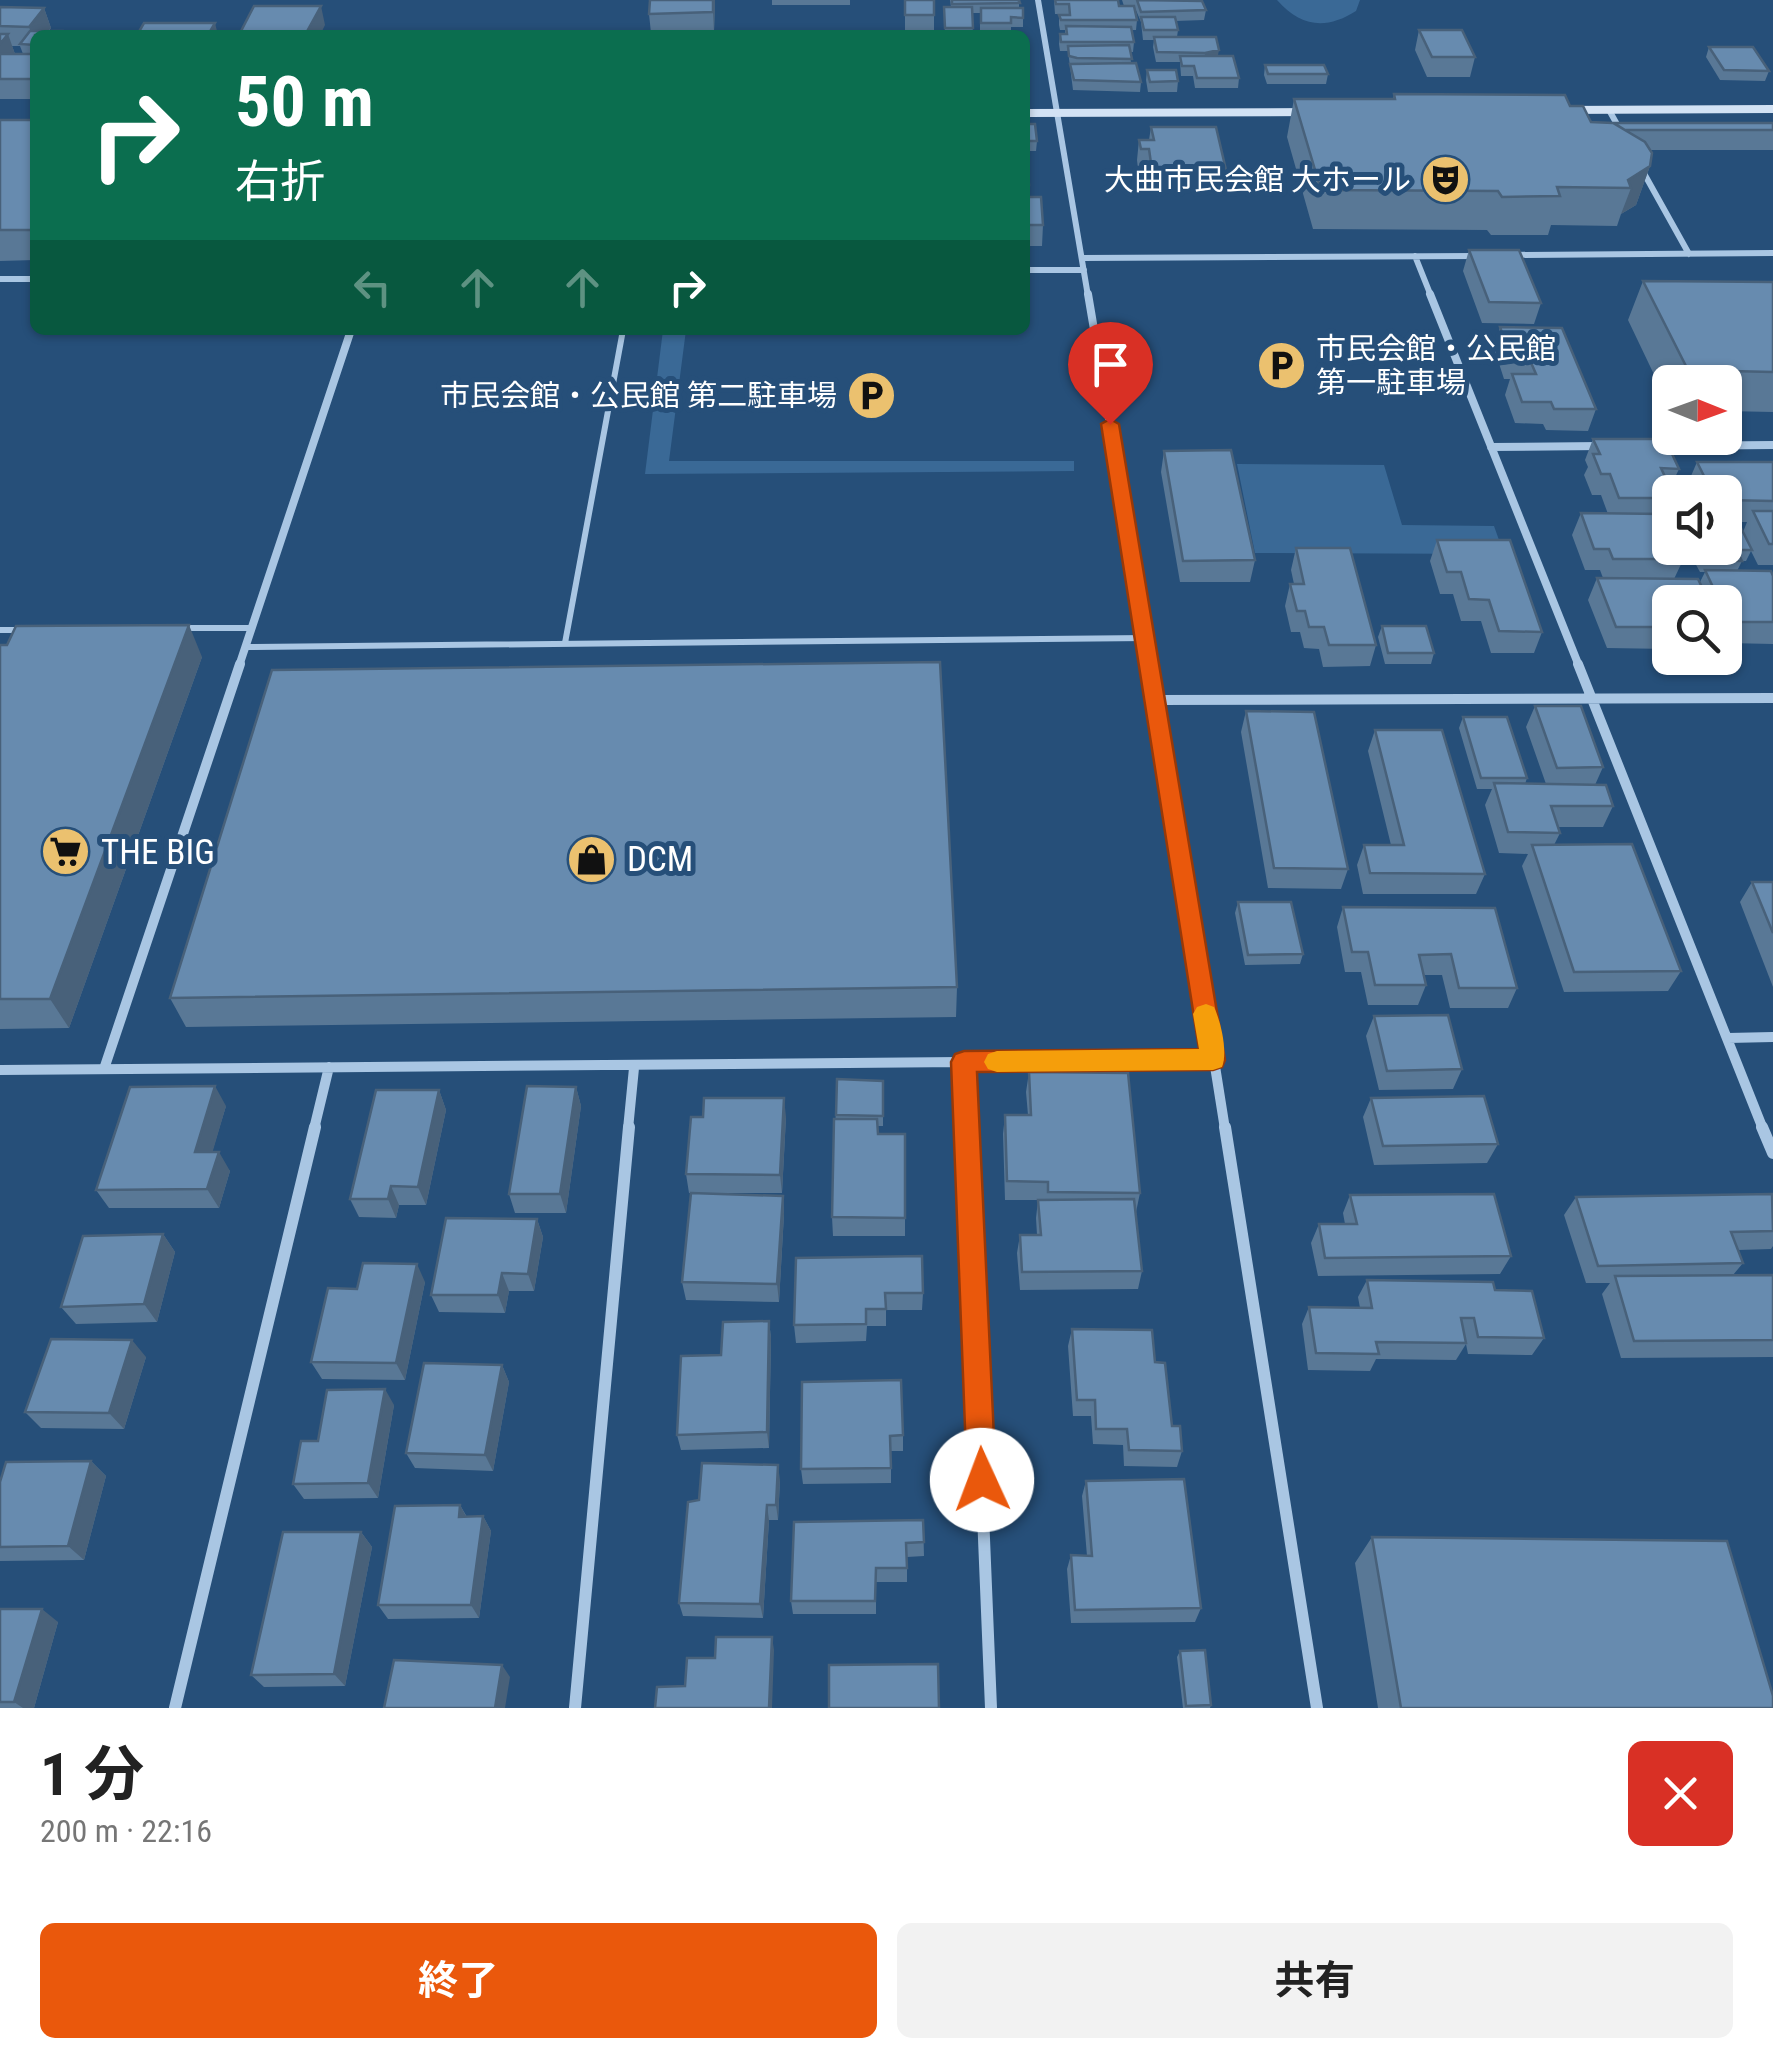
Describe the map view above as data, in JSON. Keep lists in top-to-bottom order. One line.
{"places":{"theatre":["大曲市民会館 大ホール"],"parking":["市民会館・公民館 第一駐車場","市民会館・公民館 第二駐車場"],"supermarket":["THE BIG"],"shop":["DCM"]},"north":"right","page":{"turn":["50 m","右折"],"heading":["1 分","200 m · 22:16"],"buttons":["終了","共有"]}}
